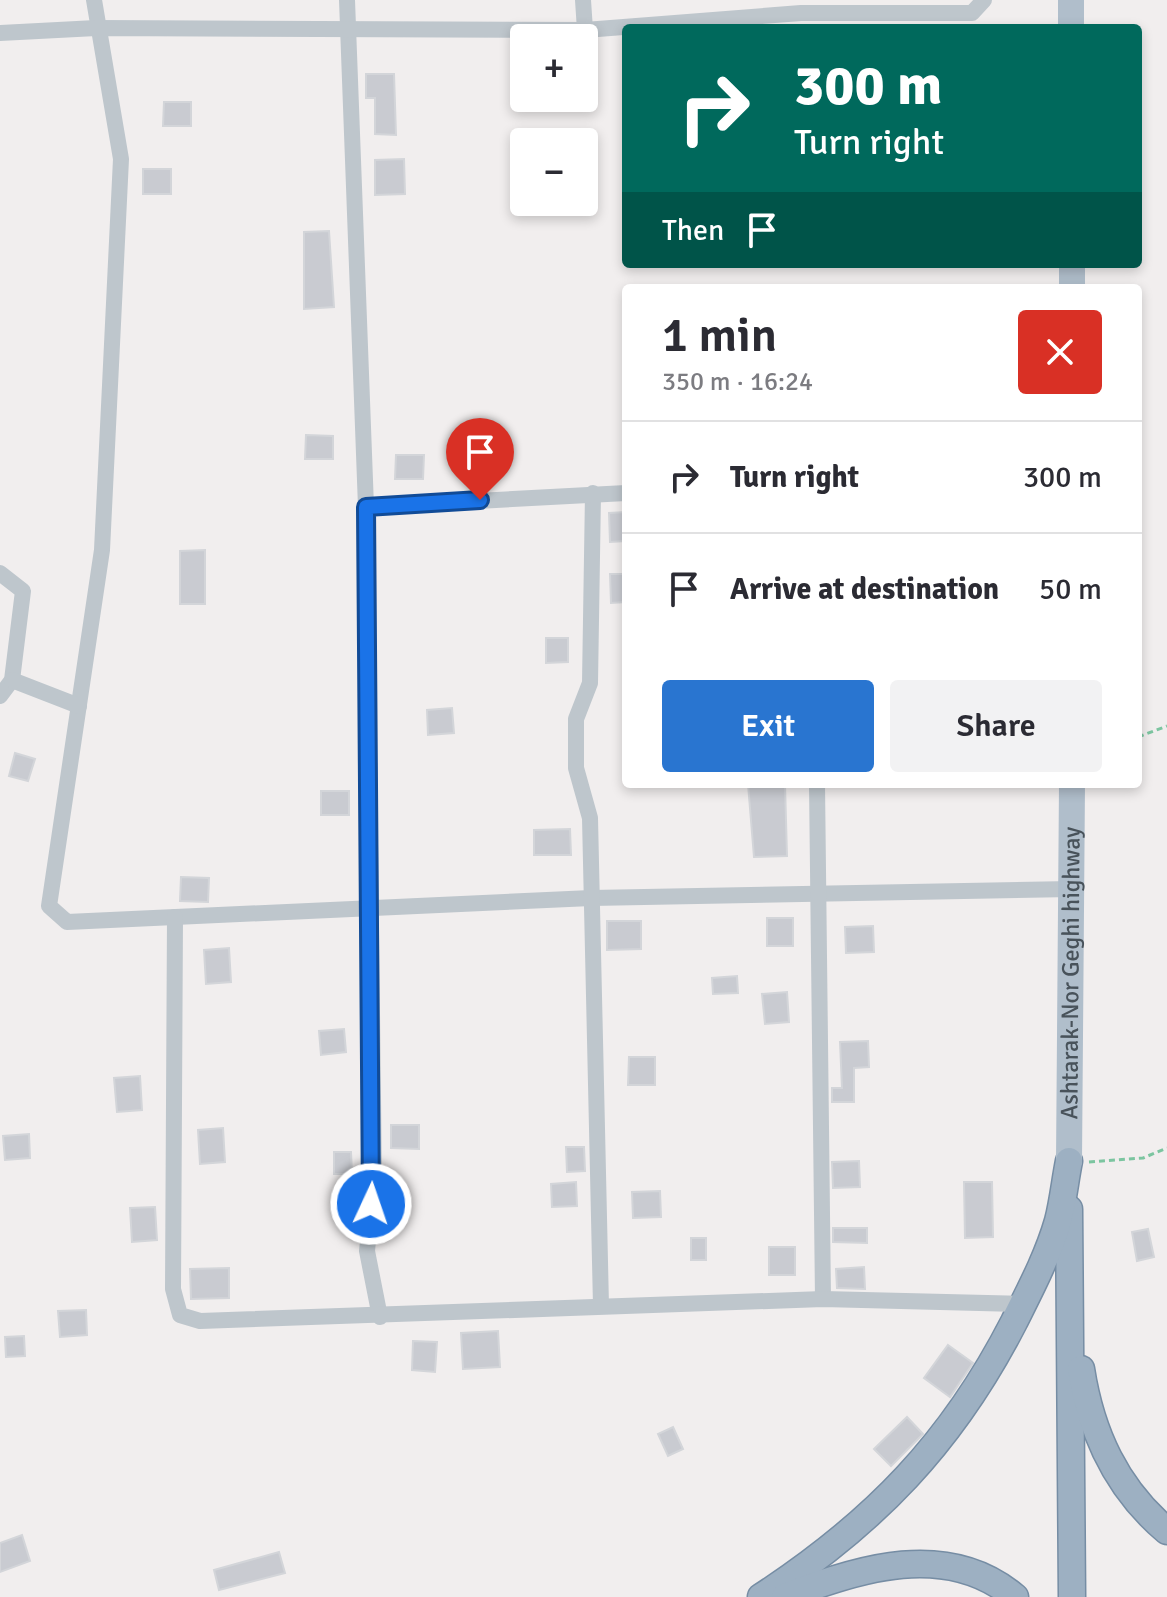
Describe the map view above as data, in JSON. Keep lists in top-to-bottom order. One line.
{"streets":{"main road":["Ashtarak-Nor Geghi highway"]},"page":{"map_buttons":["+","−"],"turn":["300 m","Turn right"],"then":"Then","heading":["1 min","350 m · 16:24"],"list":[{"name":"Turn right","value":"300 m"},{"name":"Arrive at destination","value":"50 m"}],"buttons":["Exit","Share"]}}
